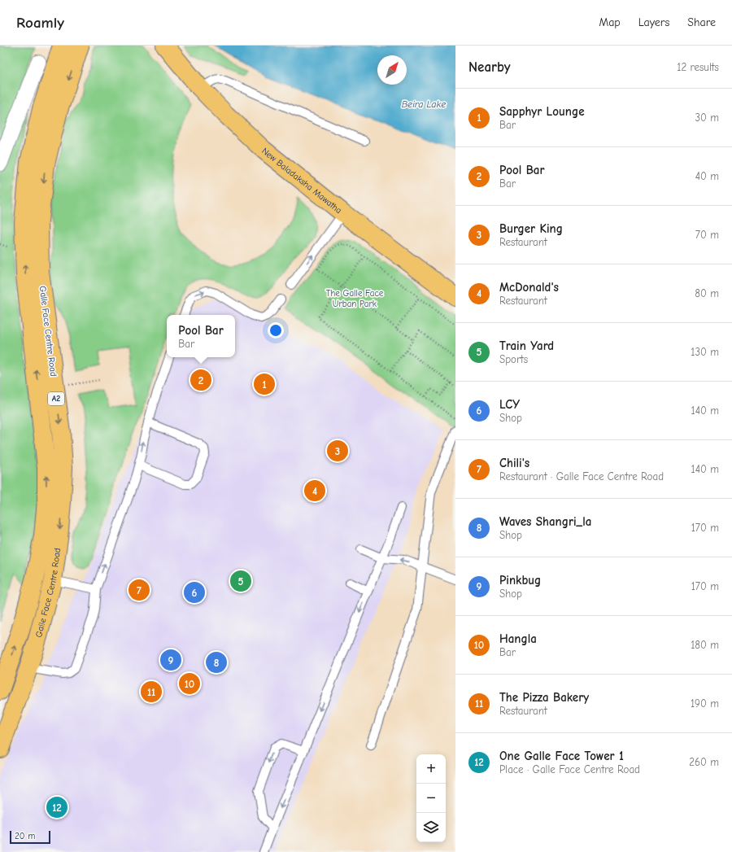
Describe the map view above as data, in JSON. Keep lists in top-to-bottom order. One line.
{"streets":{"main road":["New Baladaksha Mawatha","Galle Face Centre Road","A2"]},"water":["Beira Lake"],"parks":["The Galle Face Urban Park"],"scale_bar":"20 m","north":"top right","page":{"header":"Roamly","nav":["Map","Layers","Share"],"heading":["Nearby","12 results"],"list":[{"mark":"1","name":"Sapphyr Lounge","note":"Bar","value":"30 m"},{"mark":"2","name":"Pool Bar","note":"Bar","value":"40 m"},{"mark":"3","name":"Burger King","note":"Restaurant","value":"70 m"},{"mark":"4","name":"McDonald's","note":"Restaurant","value":"80 m"},{"mark":"5","name":"Train Yard","note":"Sports","value":"130 m"},{"mark":"6","name":"LCY","note":"Shop","value":"140 m"},{"mark":"7","name":"Chili's","note":"Restaurant · Galle Face Centre Road","value":"140 m"},{"mark":"8","name":"Waves Shangri_la","note":"Shop","value":"170 m"},{"mark":"9","name":"Pinkbug","note":"Shop","value":"170 m"},{"mark":"10","name":"Hangla","note":"Bar","value":"180 m"},{"mark":"11","name":"The Pizza Bakery","note":"Restaurant","value":"190 m"},{"mark":"12","name":"One Galle Face Tower 1","note":"Place · Galle Face Centre Road","value":"260 m"}],"popup":["Pool Bar","Bar"],"pins":["2","1","3","4","5","7","6","9","8","10","11","12"],"map_buttons":["+","−"],"scale":"20 m"}}
